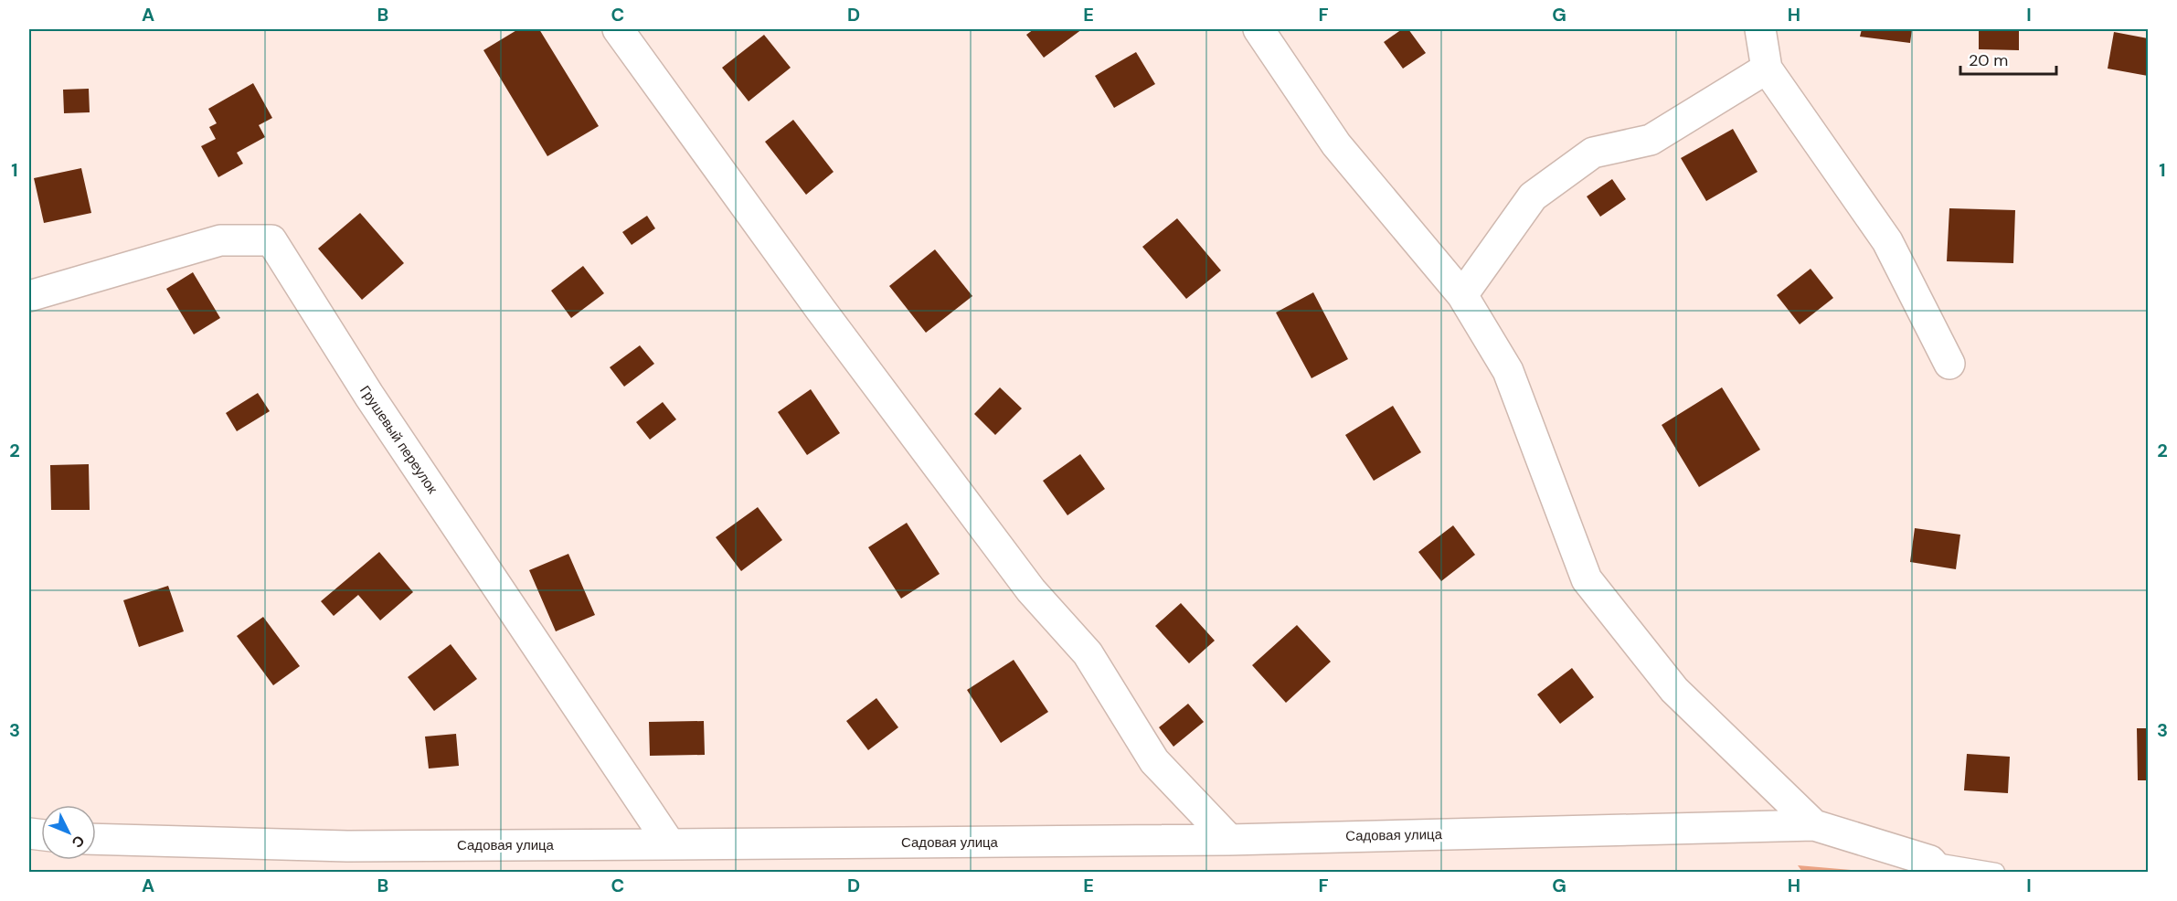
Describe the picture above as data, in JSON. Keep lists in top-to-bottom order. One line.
{"streets":{"street":["Грушевый переулок","Садовая улица"]},"crossings":[["Грушевый переулок","Садовая улица"]],"scale_bar":"20 m","north":"bottom right","grid":{"columns":["A","B","C","D","E","F","G","H","I"],"rows":["1","2","3"]}}
